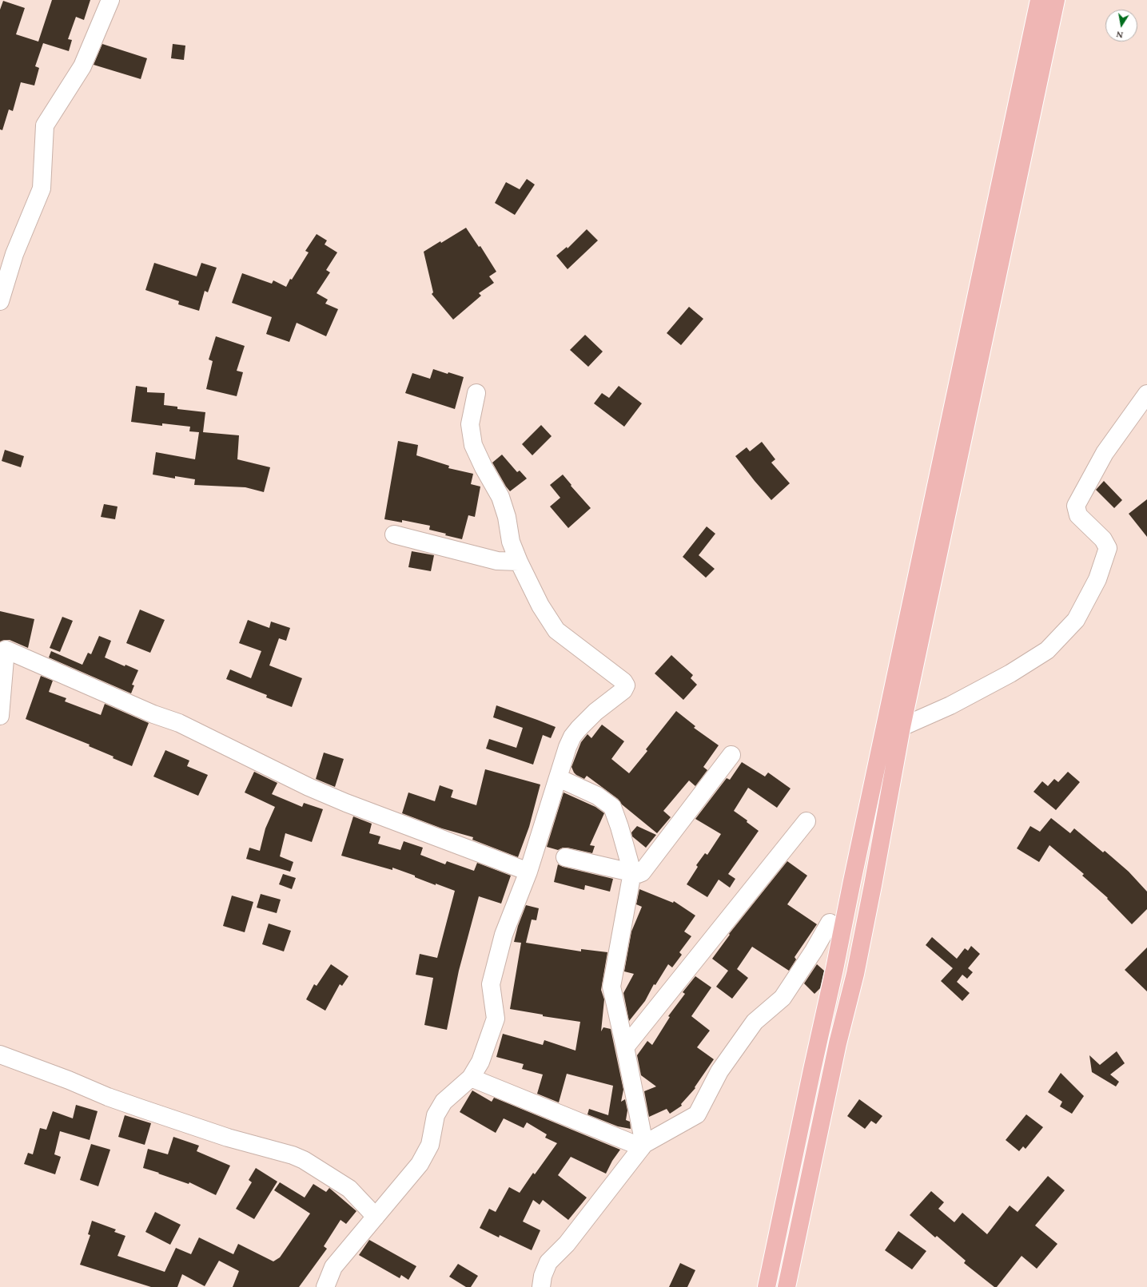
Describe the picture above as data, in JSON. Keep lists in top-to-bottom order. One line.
{"north":"bottom"}
